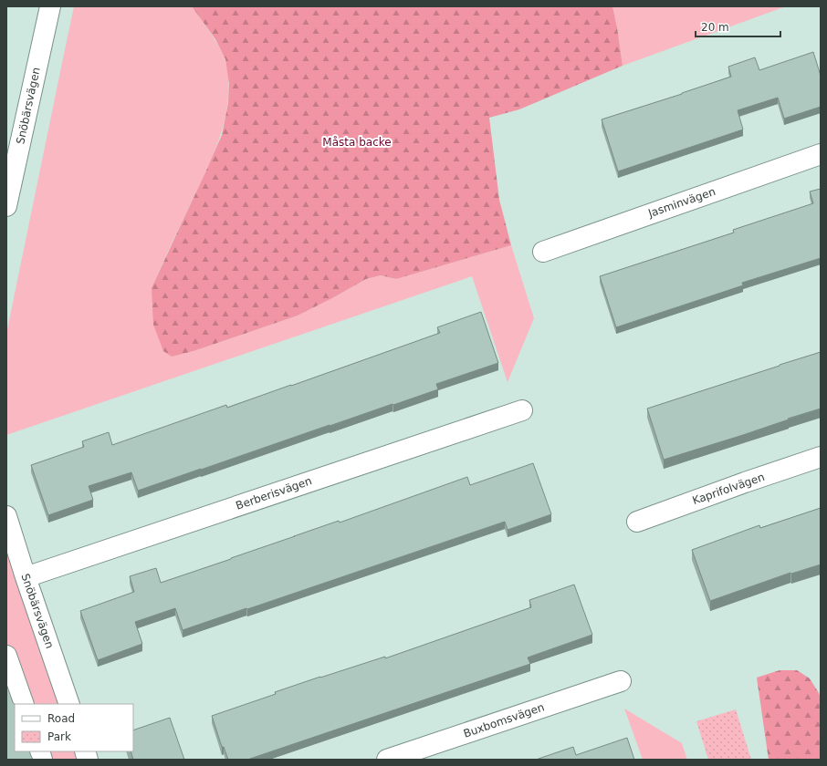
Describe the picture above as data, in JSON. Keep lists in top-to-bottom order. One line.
{"streets":{"street":["Snöbärsvägen","Jasminvägen","Kaprifolvägen","Berberisvägen","Buxbomsvägen"]},"crossings":[["Snöbärsvägen","Berberisvägen"]],"parks":["Måsta backe"],"legend":["Road","Park"],"scale_bar":"20 m"}
